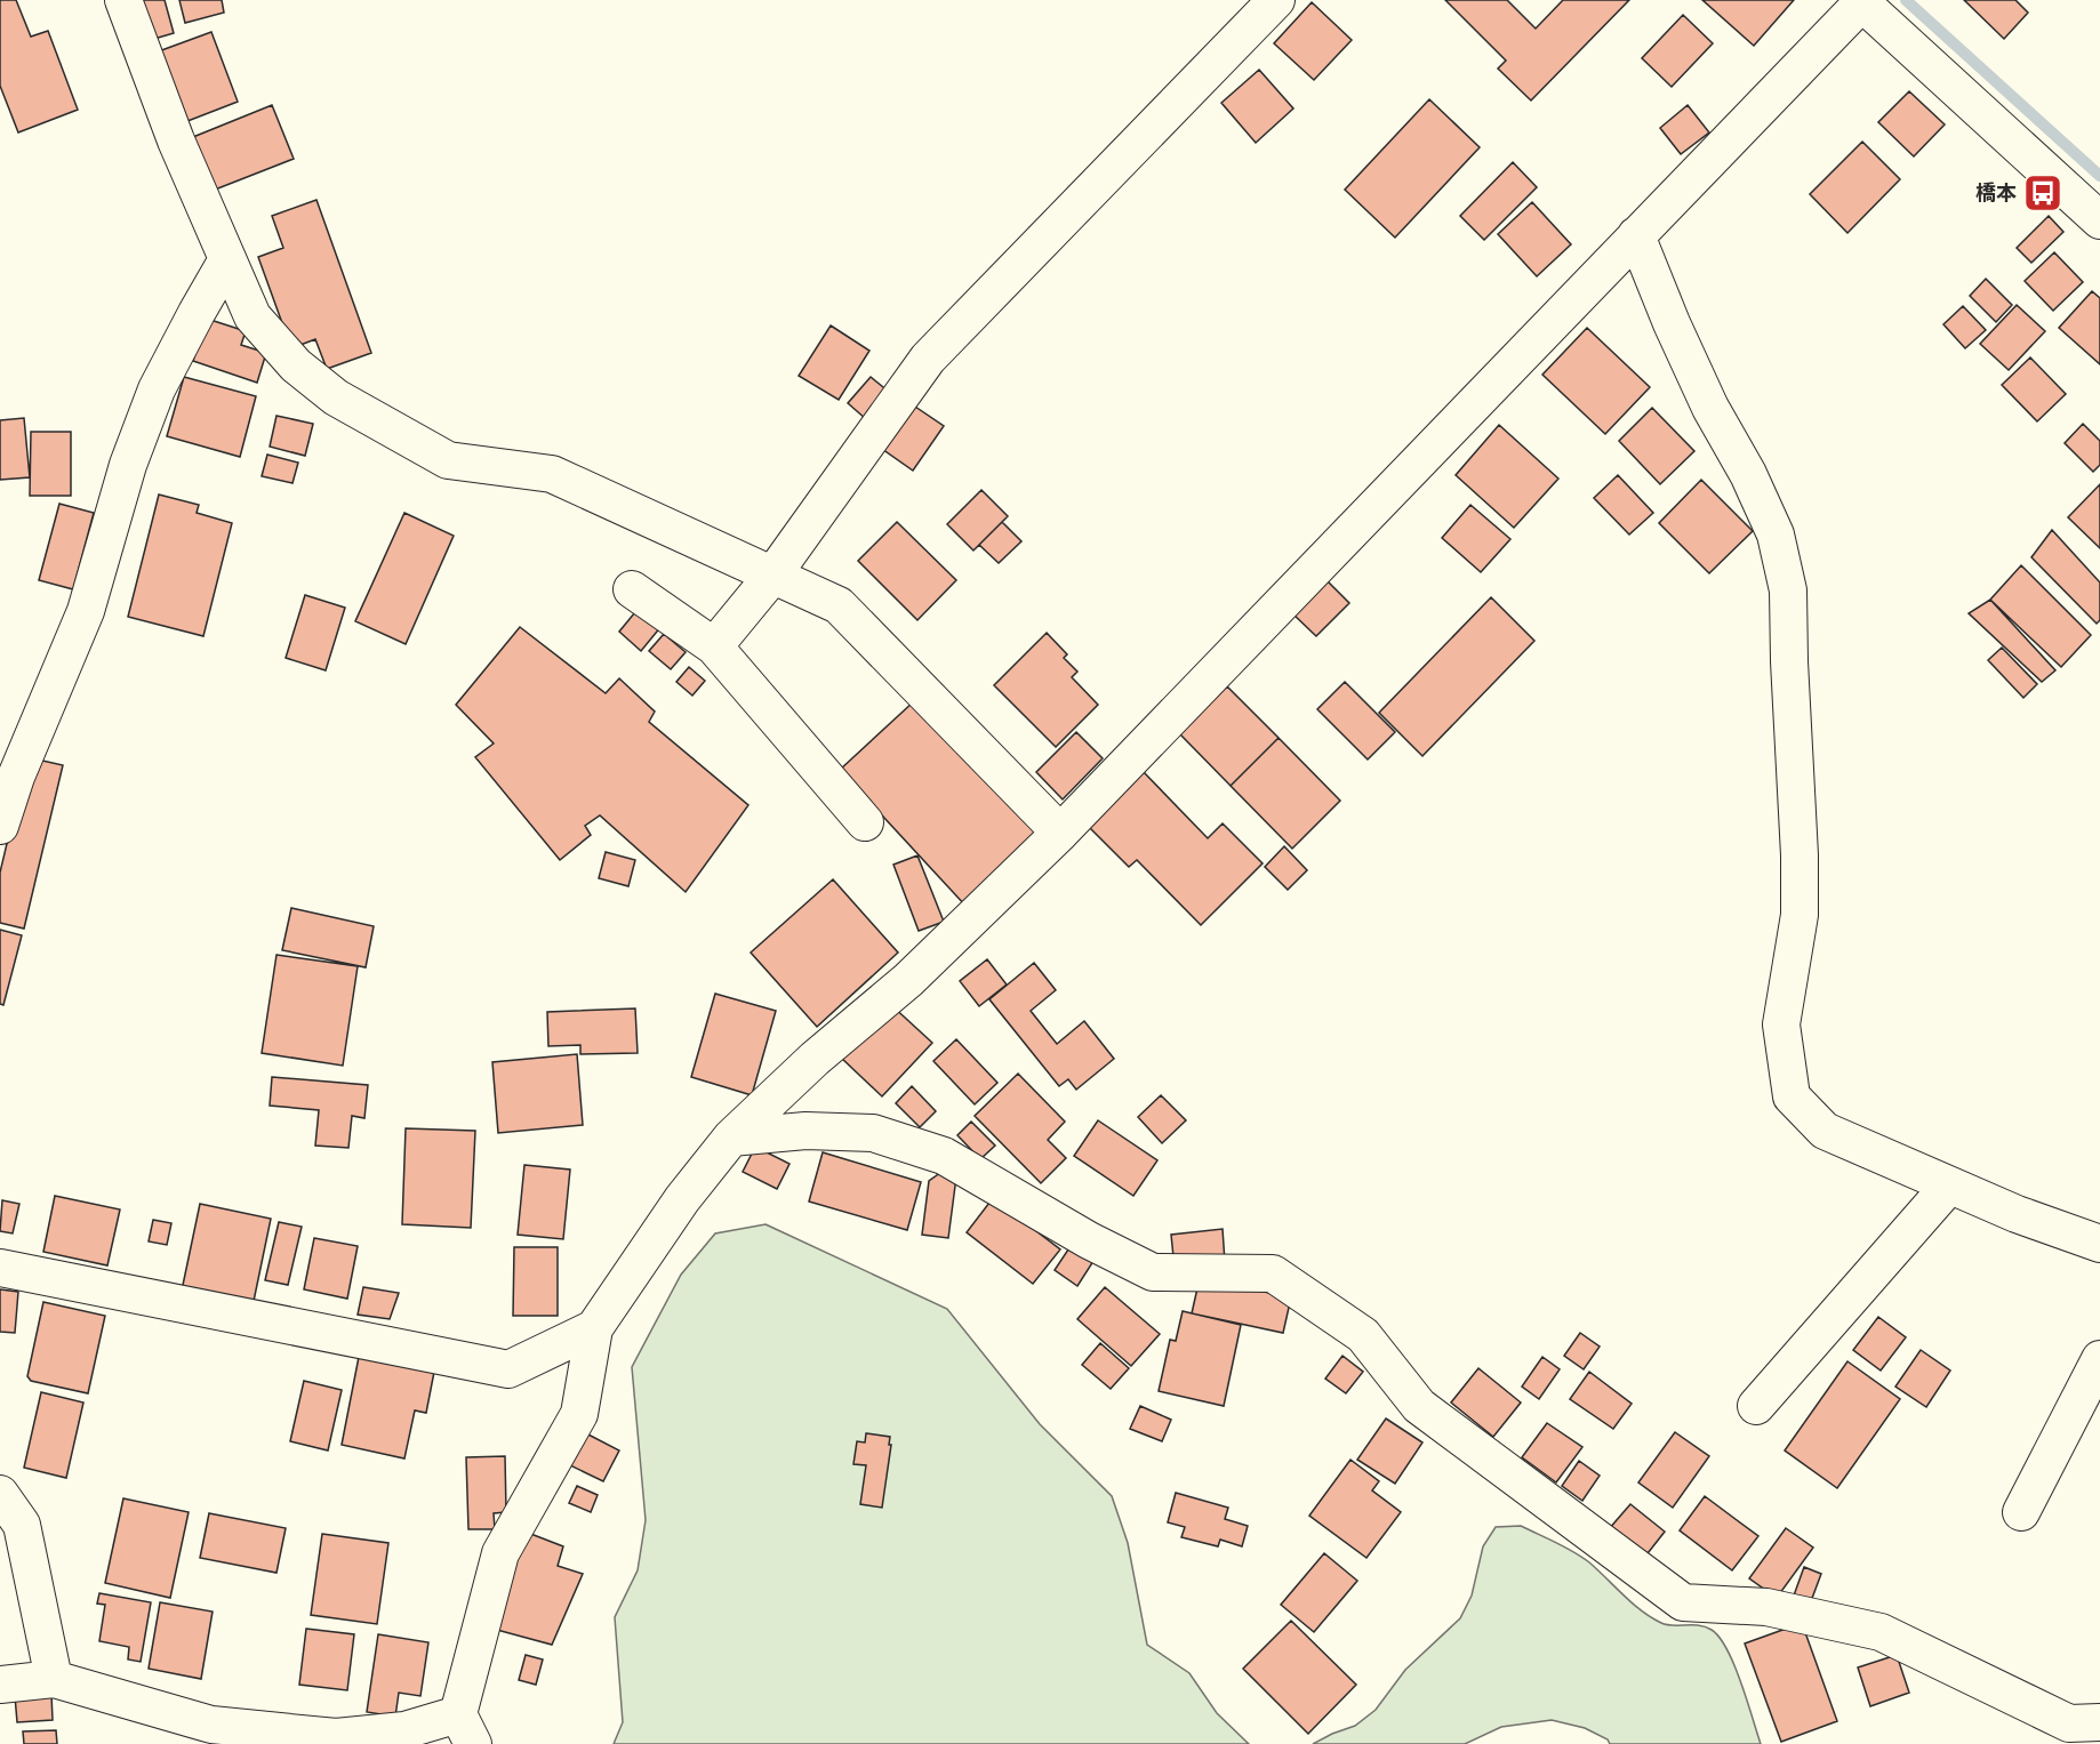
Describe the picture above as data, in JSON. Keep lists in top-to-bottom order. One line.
{"places":{"bus stop":["橋本"]}}
